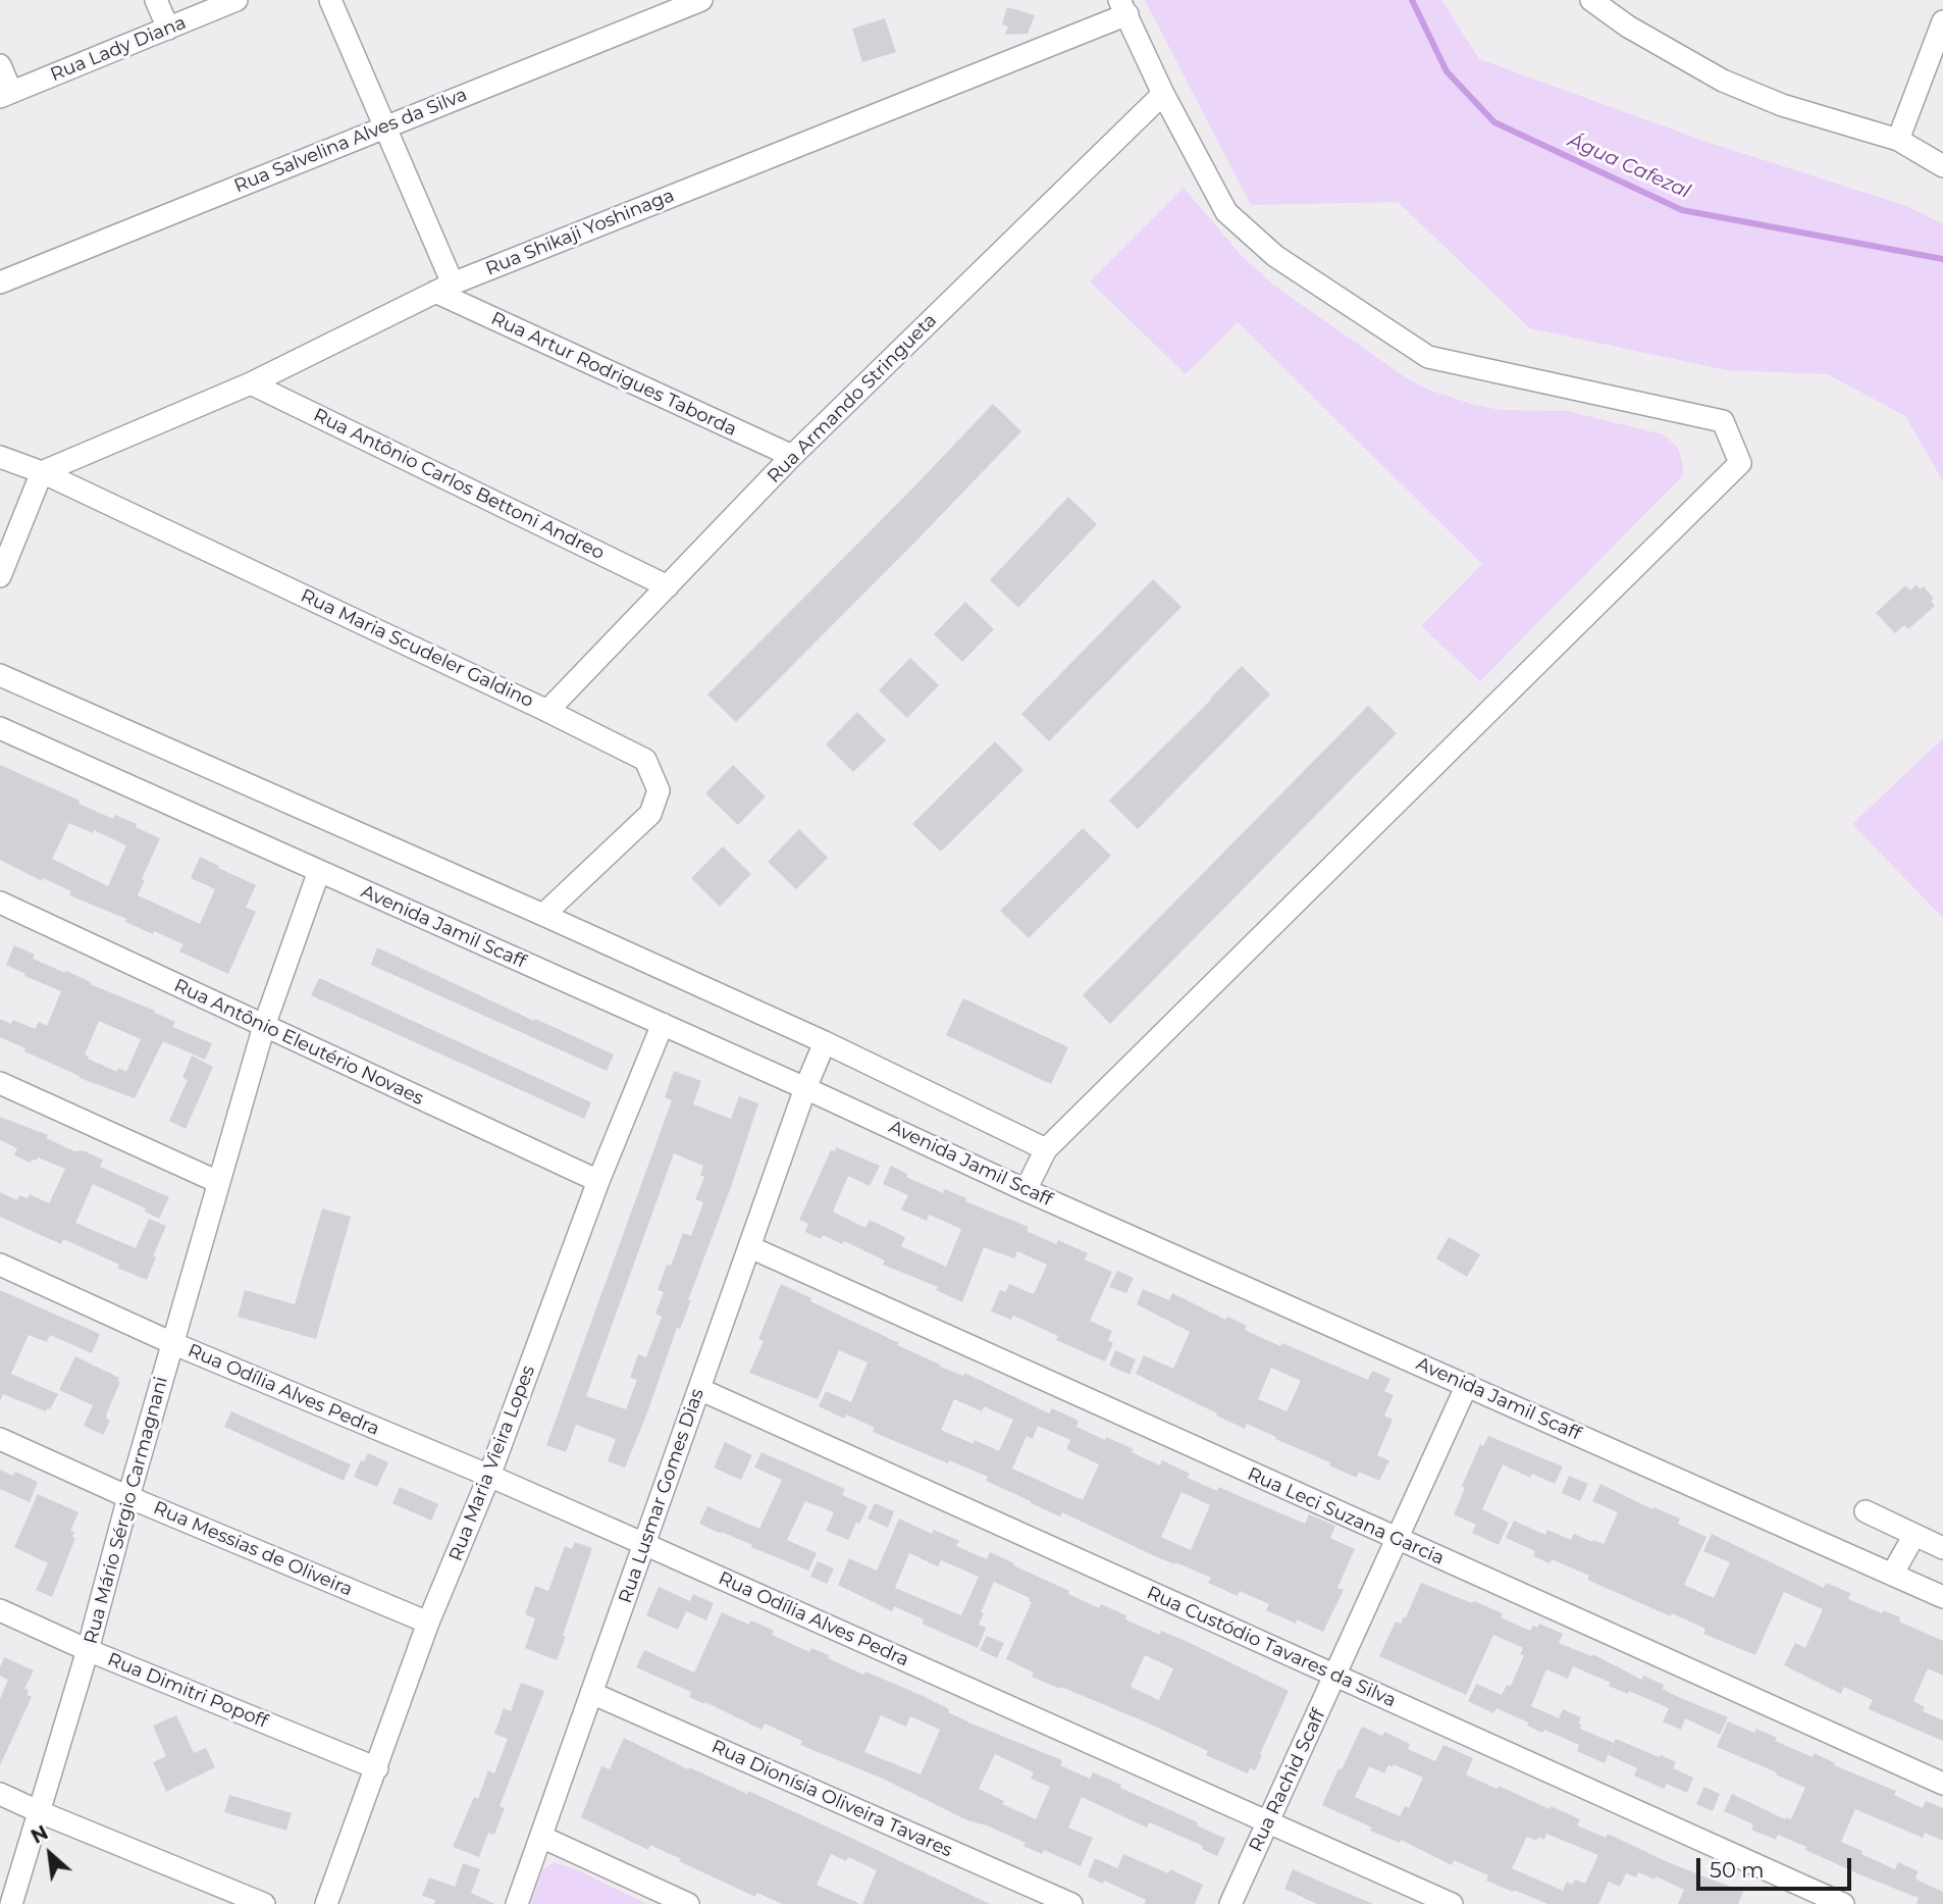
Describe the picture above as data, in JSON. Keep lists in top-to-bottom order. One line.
{"streets":{"street":["Rua Lady Diana","Rua Salvelina Alves da Silva","Rua Shikaji Yoshinaga","Rua Artur Rodrigues Taborda","Rua Armando Stringueta","Rua Antônio Carlos Bettoni Andreo","Rua Maria Scudeler Galdino","Avenida Jamil Scaff","Rua Antônio Eleutério Novaes","Rua Odília Alves Pedra","Rua Maria Vieira Lopes","Rua Lusmar Gomes Dias","Rua Mário Sérgio Carmagnani","Rua Leci Suzana Garcia","Rua Messias de Oliveira","Rua Custódio Tavares da Silva","Rua Dimitri Popoff","Rua Rachid Scaff","Rua Dionísia Oliveira Tavares"]},"crossings":[["Rua Shikaji Yoshinaga","Rua Artur Rodrigues Taborda"],["Rua Shikaji Yoshinaga","Rua Antônio Carlos Bettoni Andreo"],["Rua Shikaji Yoshinaga","Rua Maria Scudeler Galdino"],["Rua Artur Rodrigues Taborda","Rua Armando Stringueta"],["Rua Armando Stringueta","Rua Antônio Carlos Bettoni Andreo"],["Rua Armando Stringueta","Rua Maria Scudeler Galdino"],["Avenida Jamil Scaff","Rua Maria Vieira Lopes"],["Avenida Jamil Scaff","Rua Lusmar Gomes Dias"],["Avenida Jamil Scaff","Rua Mário Sérgio Carmagnani"],["Avenida Jamil Scaff","Rua Rachid Scaff"],["Rua Antônio Eleutério Novaes","Rua Maria Vieira Lopes"],["Rua Antônio Eleutério Novaes","Rua Mário Sérgio Carmagnani"],["Rua Odília Alves Pedra","Rua Maria Vieira Lopes"],["Rua Odília Alves Pedra","Rua Lusmar Gomes Dias"],["Rua Odília Alves Pedra","Rua Mário Sérgio Carmagnani"],["Rua Odília Alves Pedra","Rua Rachid Scaff"],["Rua Maria Vieira Lopes","Rua Messias de Oliveira"],["Rua Maria Vieira Lopes","Rua Dimitri Popoff"],["Rua Lusmar Gomes Dias","Rua Leci Suzana Garcia"],["Rua Lusmar Gomes Dias","Rua Custódio Tavares da Silva"],["Rua Lusmar Gomes Dias","Rua Dionísia Oliveira Tavares"],["Rua Mário Sérgio Carmagnani","Rua Messias de Oliveira"],["Rua Mário Sérgio Carmagnani","Rua Dimitri Popoff"],["Rua Leci Suzana Garcia","Rua Rachid Scaff"],["Rua Custódio Tavares da Silva","Rua Rachid Scaff"]],"water":["Água Cafezal"],"scale_bar":"50 m","north":"top left"}
